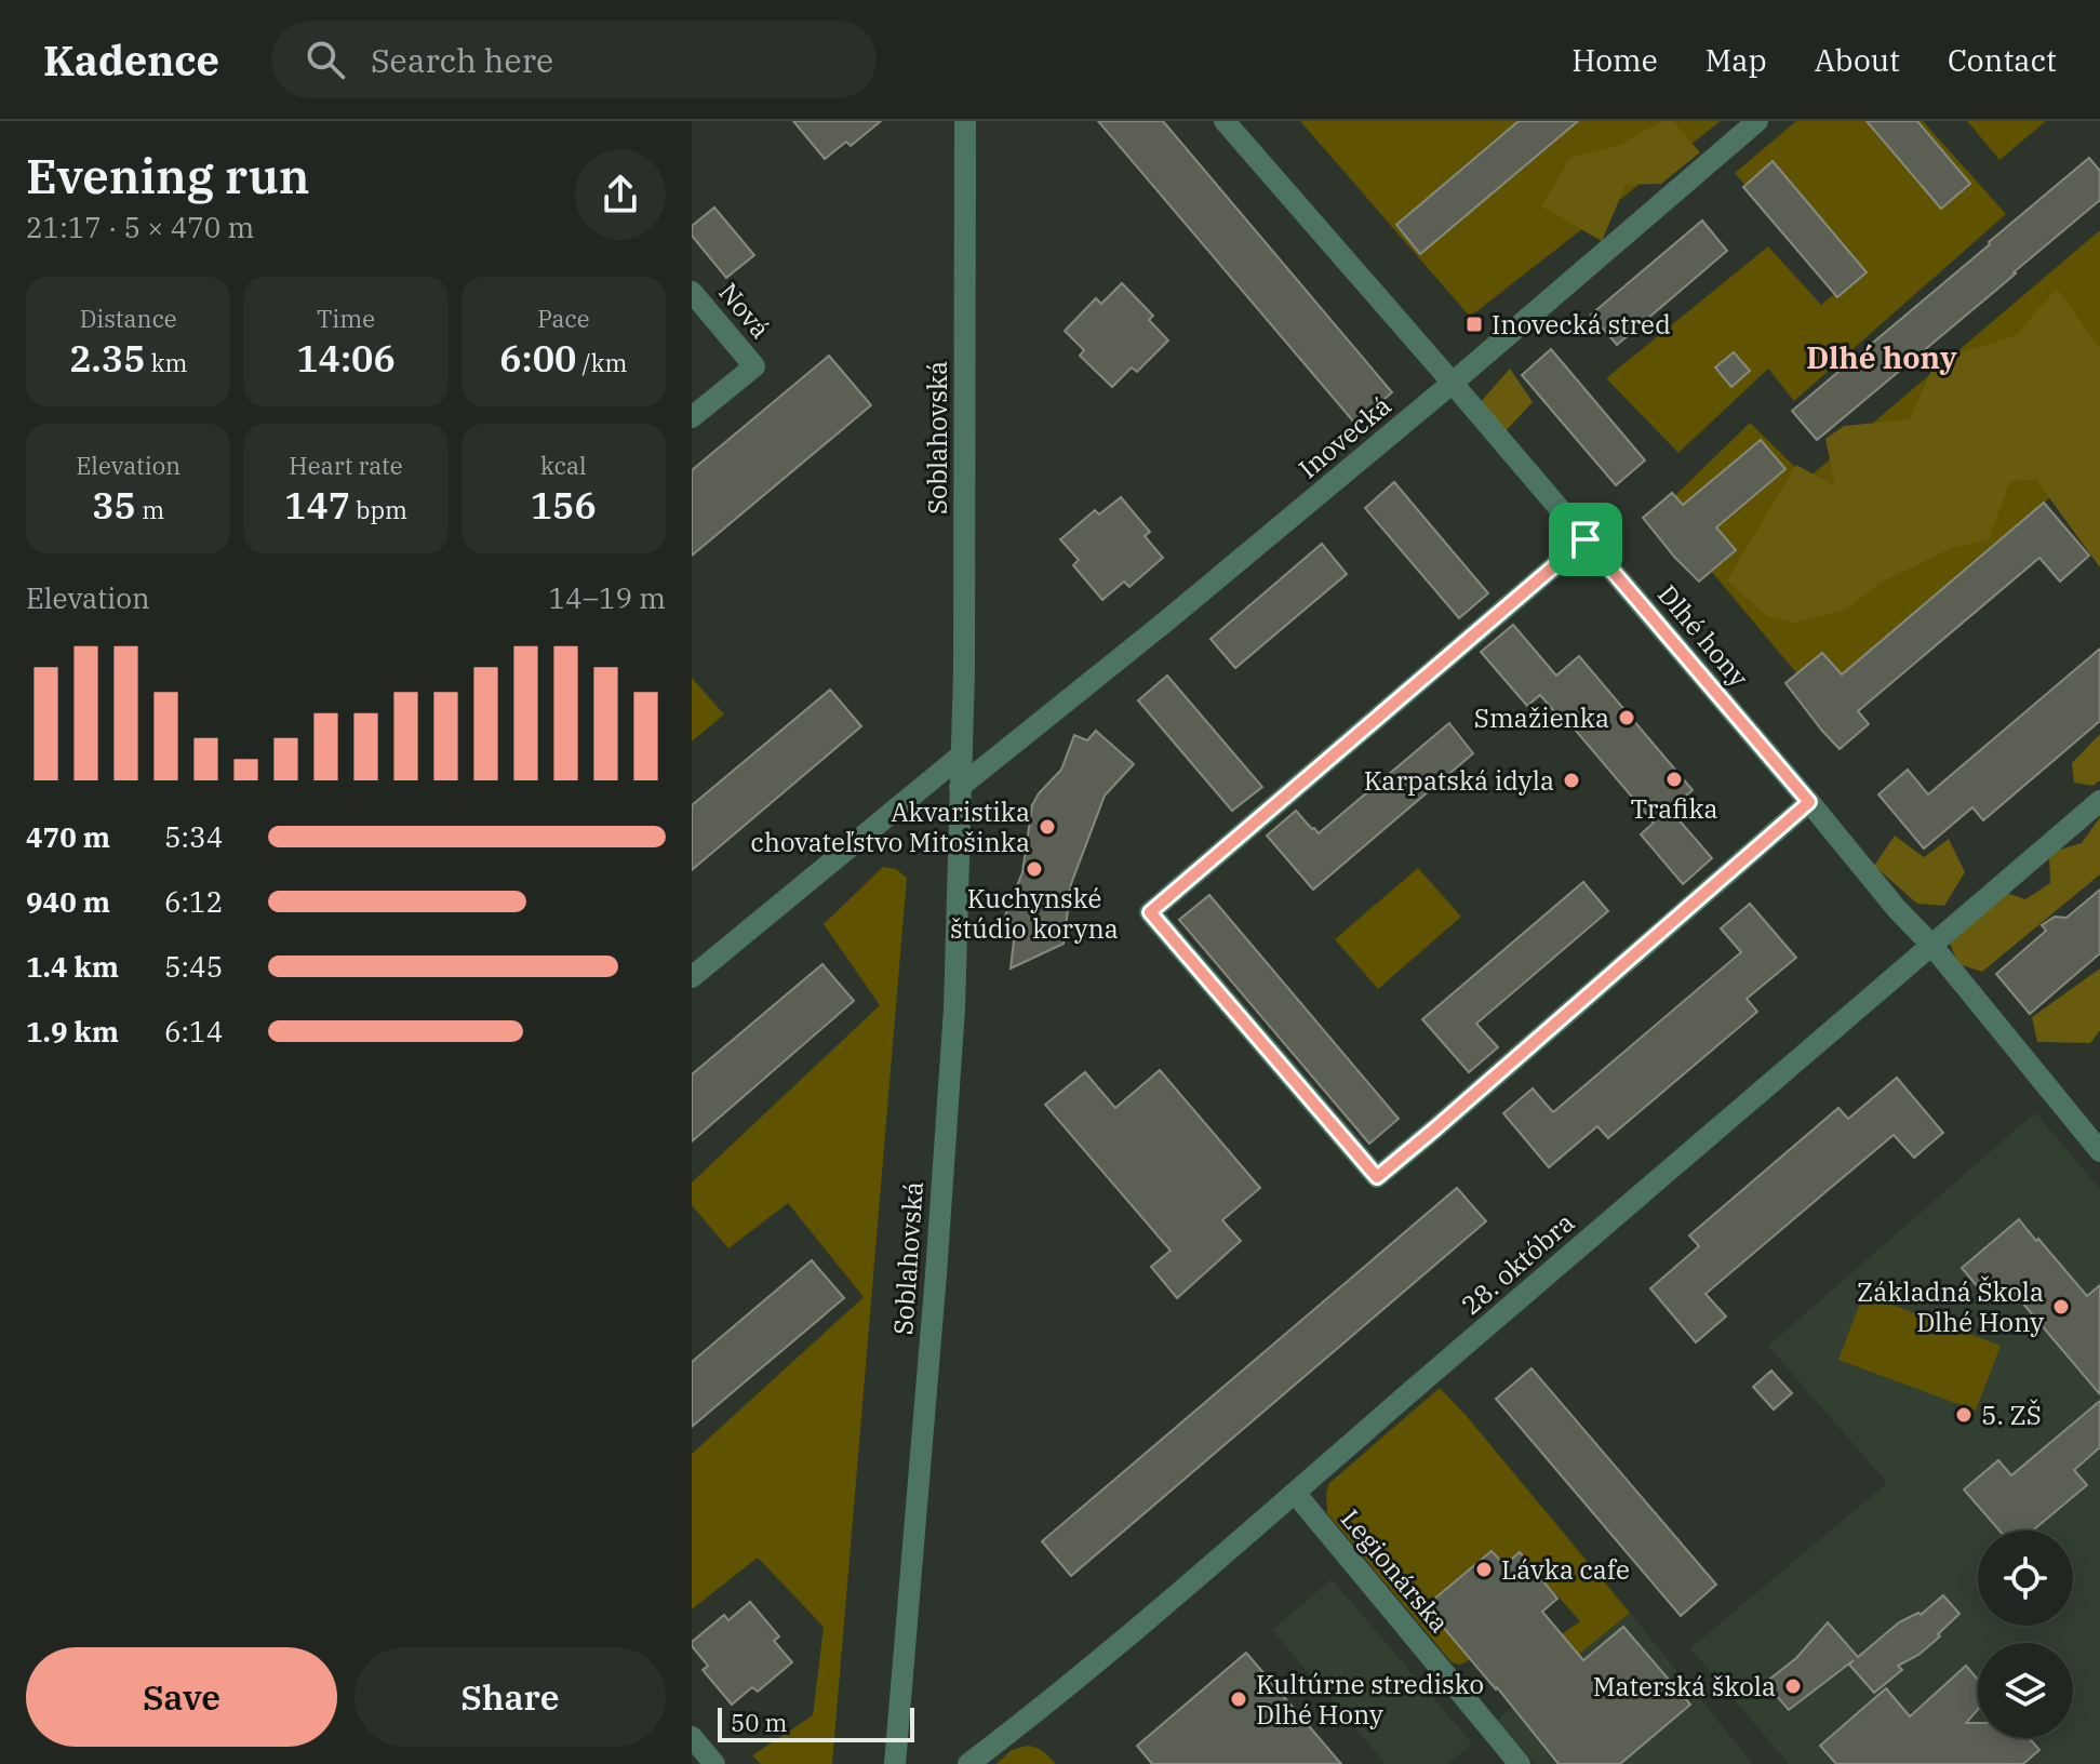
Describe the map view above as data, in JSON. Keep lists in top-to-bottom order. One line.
{"streets":{"street":["Nová","Inovecká","Soblahovská","Dlhé hony","28. októbra","Legionárska"]},"crossings":[["Inovecká","Soblahovská"],["Inovecká","Dlhé hony"],["Dlhé hony","28. októbra"],["28. októbra","Legionárska"]],"districts":["Dlhé hony"],"places":{"transit":["Inovecká stred"],"other":["Smažienka","Trafika","Karpatská idyla","Akvaristika chovateľstvo Mitošinka","Kuchynské štúdio koryna","Základná Škola Dlhé Hony","5. ZŠ","Lávka cafe","Materská škola","Kultúrne stredisko Dlhé Hony"]},"scale_bar":"50 m","page":{"header":"Kadence","search":"Search here","nav":["Home","Map","About","Contact"],"heading":["Evening run","21:17 · 5 × 470 m"],"stats":[["Distance","2.35 km"],["Time","14:06"],["Pace","6:00 /km"],["Elevation","35 m"],["Heart rate","147 bpm"],["kcal","156"]],"chart":["Elevation","14–19 m"],"list":[{"name":"470 m","note":"5:34"},{"name":"940 m","note":"6:12"},{"name":"1.4 km","note":"5:45"},{"name":"1.9 km","note":"6:14"}],"buttons":["Save","Share"],"scale":"50 m"}}
